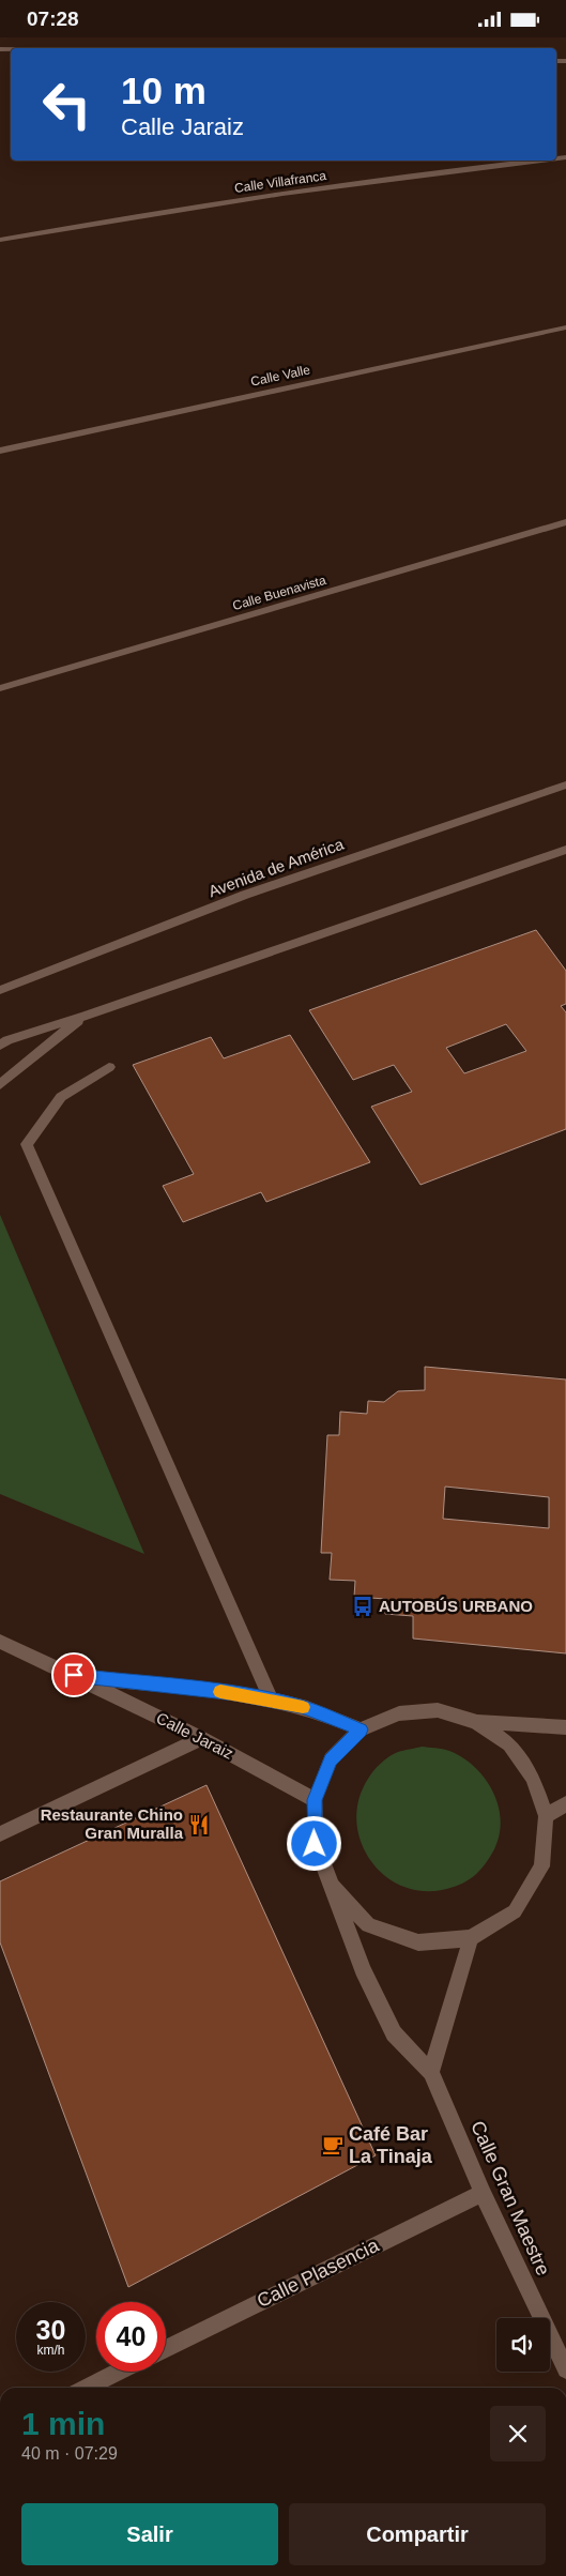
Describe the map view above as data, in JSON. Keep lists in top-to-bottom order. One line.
{"streets":{"street":["Calle Villafranca","Calle Valle","Calle Buenavista","Avenida de América","Calle Jaraiz","Calle Gran Maestre","Calle Plasencia"]},"crossings":[["Calle Jaraiz","Calle Gran Maestre"],["Calle Gran Maestre","Calle Plasencia"]],"places":{"bus stop":["AUTOBÚS URBANO"],"restaurant":["Restaurante Chino Gran Muralla"],"cafe":["Café Bar La Tinaja"]},"page":{"status":"07:28","turn":["10 m","Calle Jaraiz"],"speed":"30 km/h","limit":"40","heading":["1 min","40 m · 07:29"],"buttons":["Salir","Compartir"]}}
